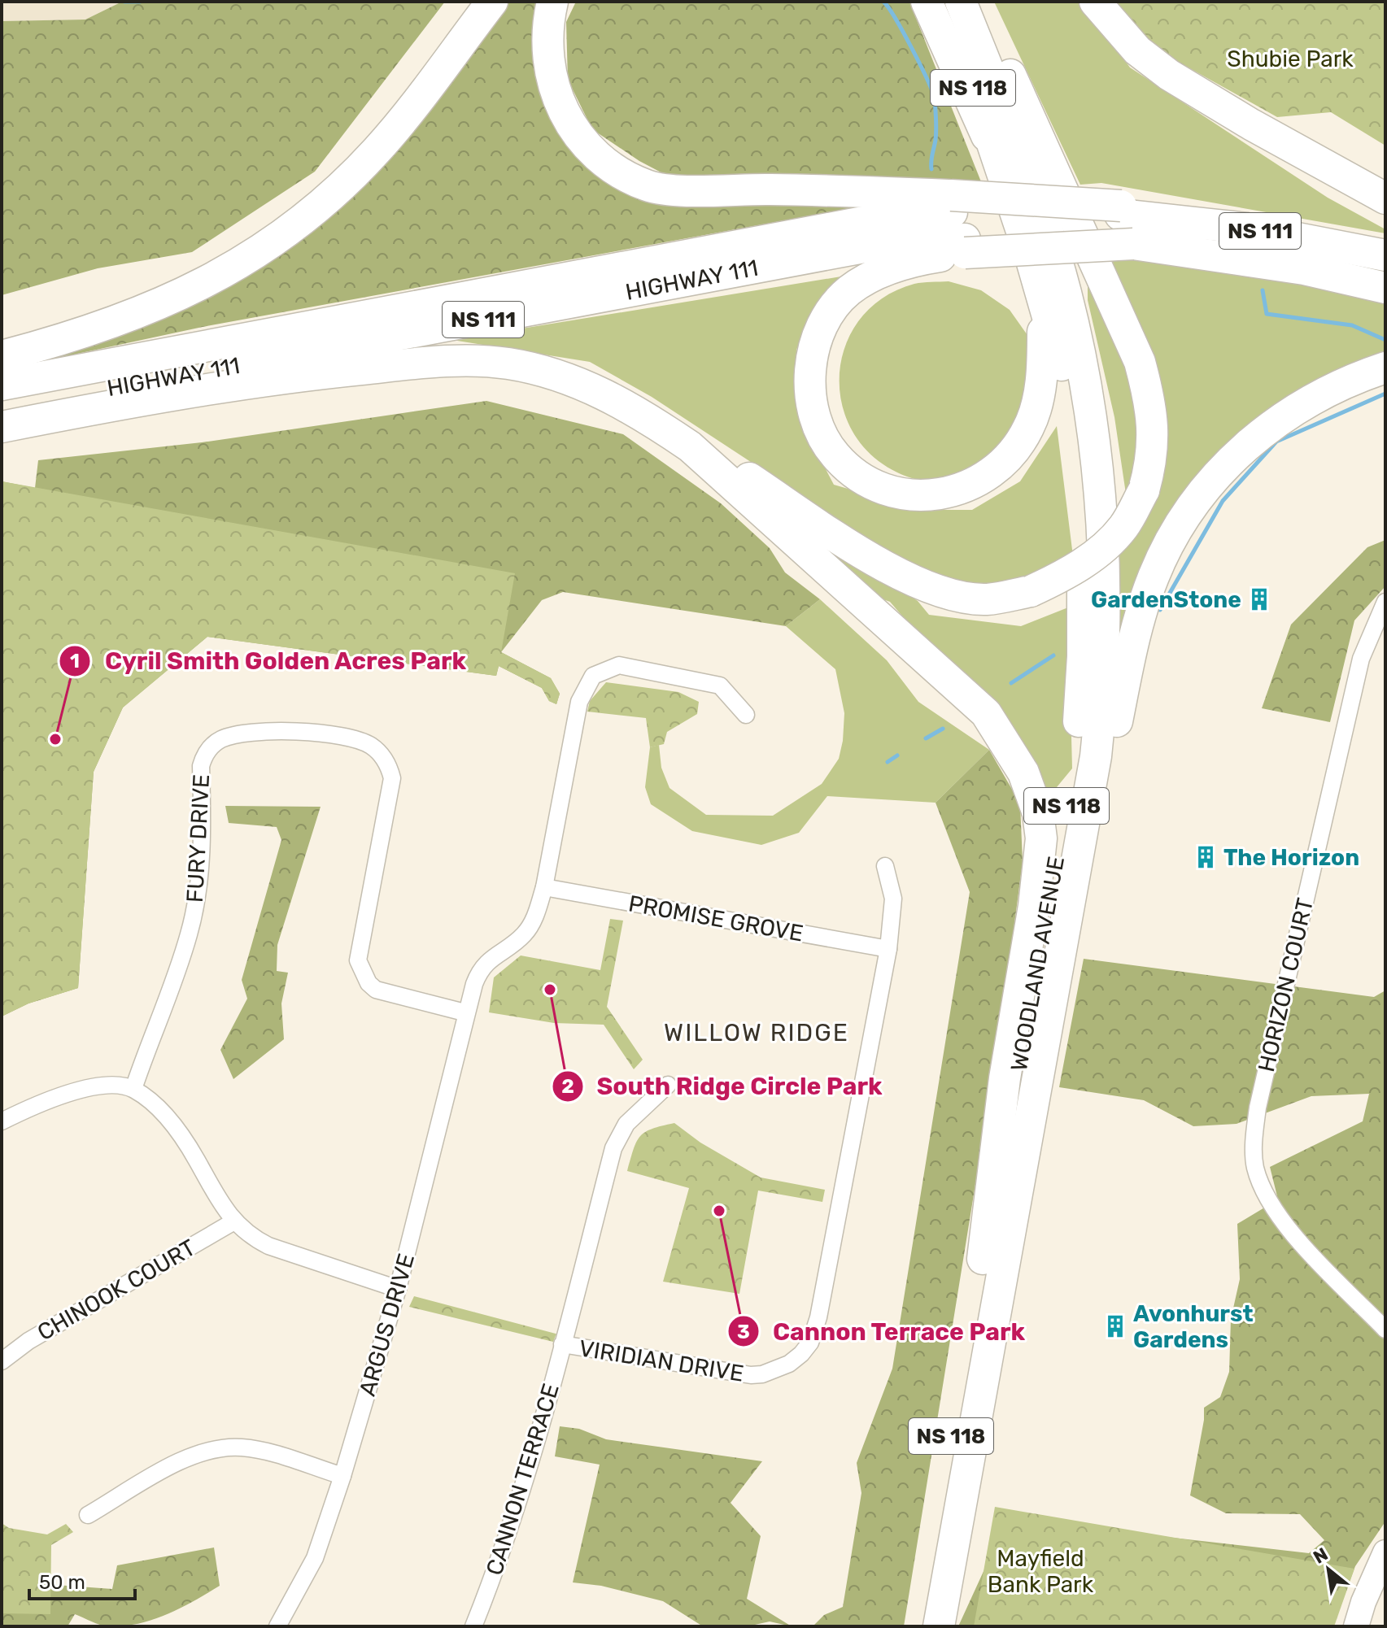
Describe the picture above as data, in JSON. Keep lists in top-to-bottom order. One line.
{"streets":{"highway":["NS 118","NS 111","HIGHWAY 111","WOODLAND AVENUE"],"street":["FURY DRIVE","PROMISE GROVE","HORIZON COURT","CHINOOK COURT","ARGUS DRIVE","VIRIDIAN DRIVE","CANNON TERRACE"]},"crossings":[["NS 118","WOODLAND AVENUE"],["FURY DRIVE","ARGUS DRIVE"],["PROMISE GROVE","ARGUS DRIVE"],["PROMISE GROVE","VIRIDIAN DRIVE"],["VIRIDIAN DRIVE","CANNON TERRACE"]],"districts":["WILLOW RIDGE"],"parks":["Shubie Park","Mayfield Bank Park"],"places":{"building":["GardenStone","The Horizon","Avonhurst Gardens"],"other":["Cyril Smith Golden Acres Park","South Ridge Circle Park","Cannon Terrace Park"]},"scale_bar":"50 m","north":"top left"}
